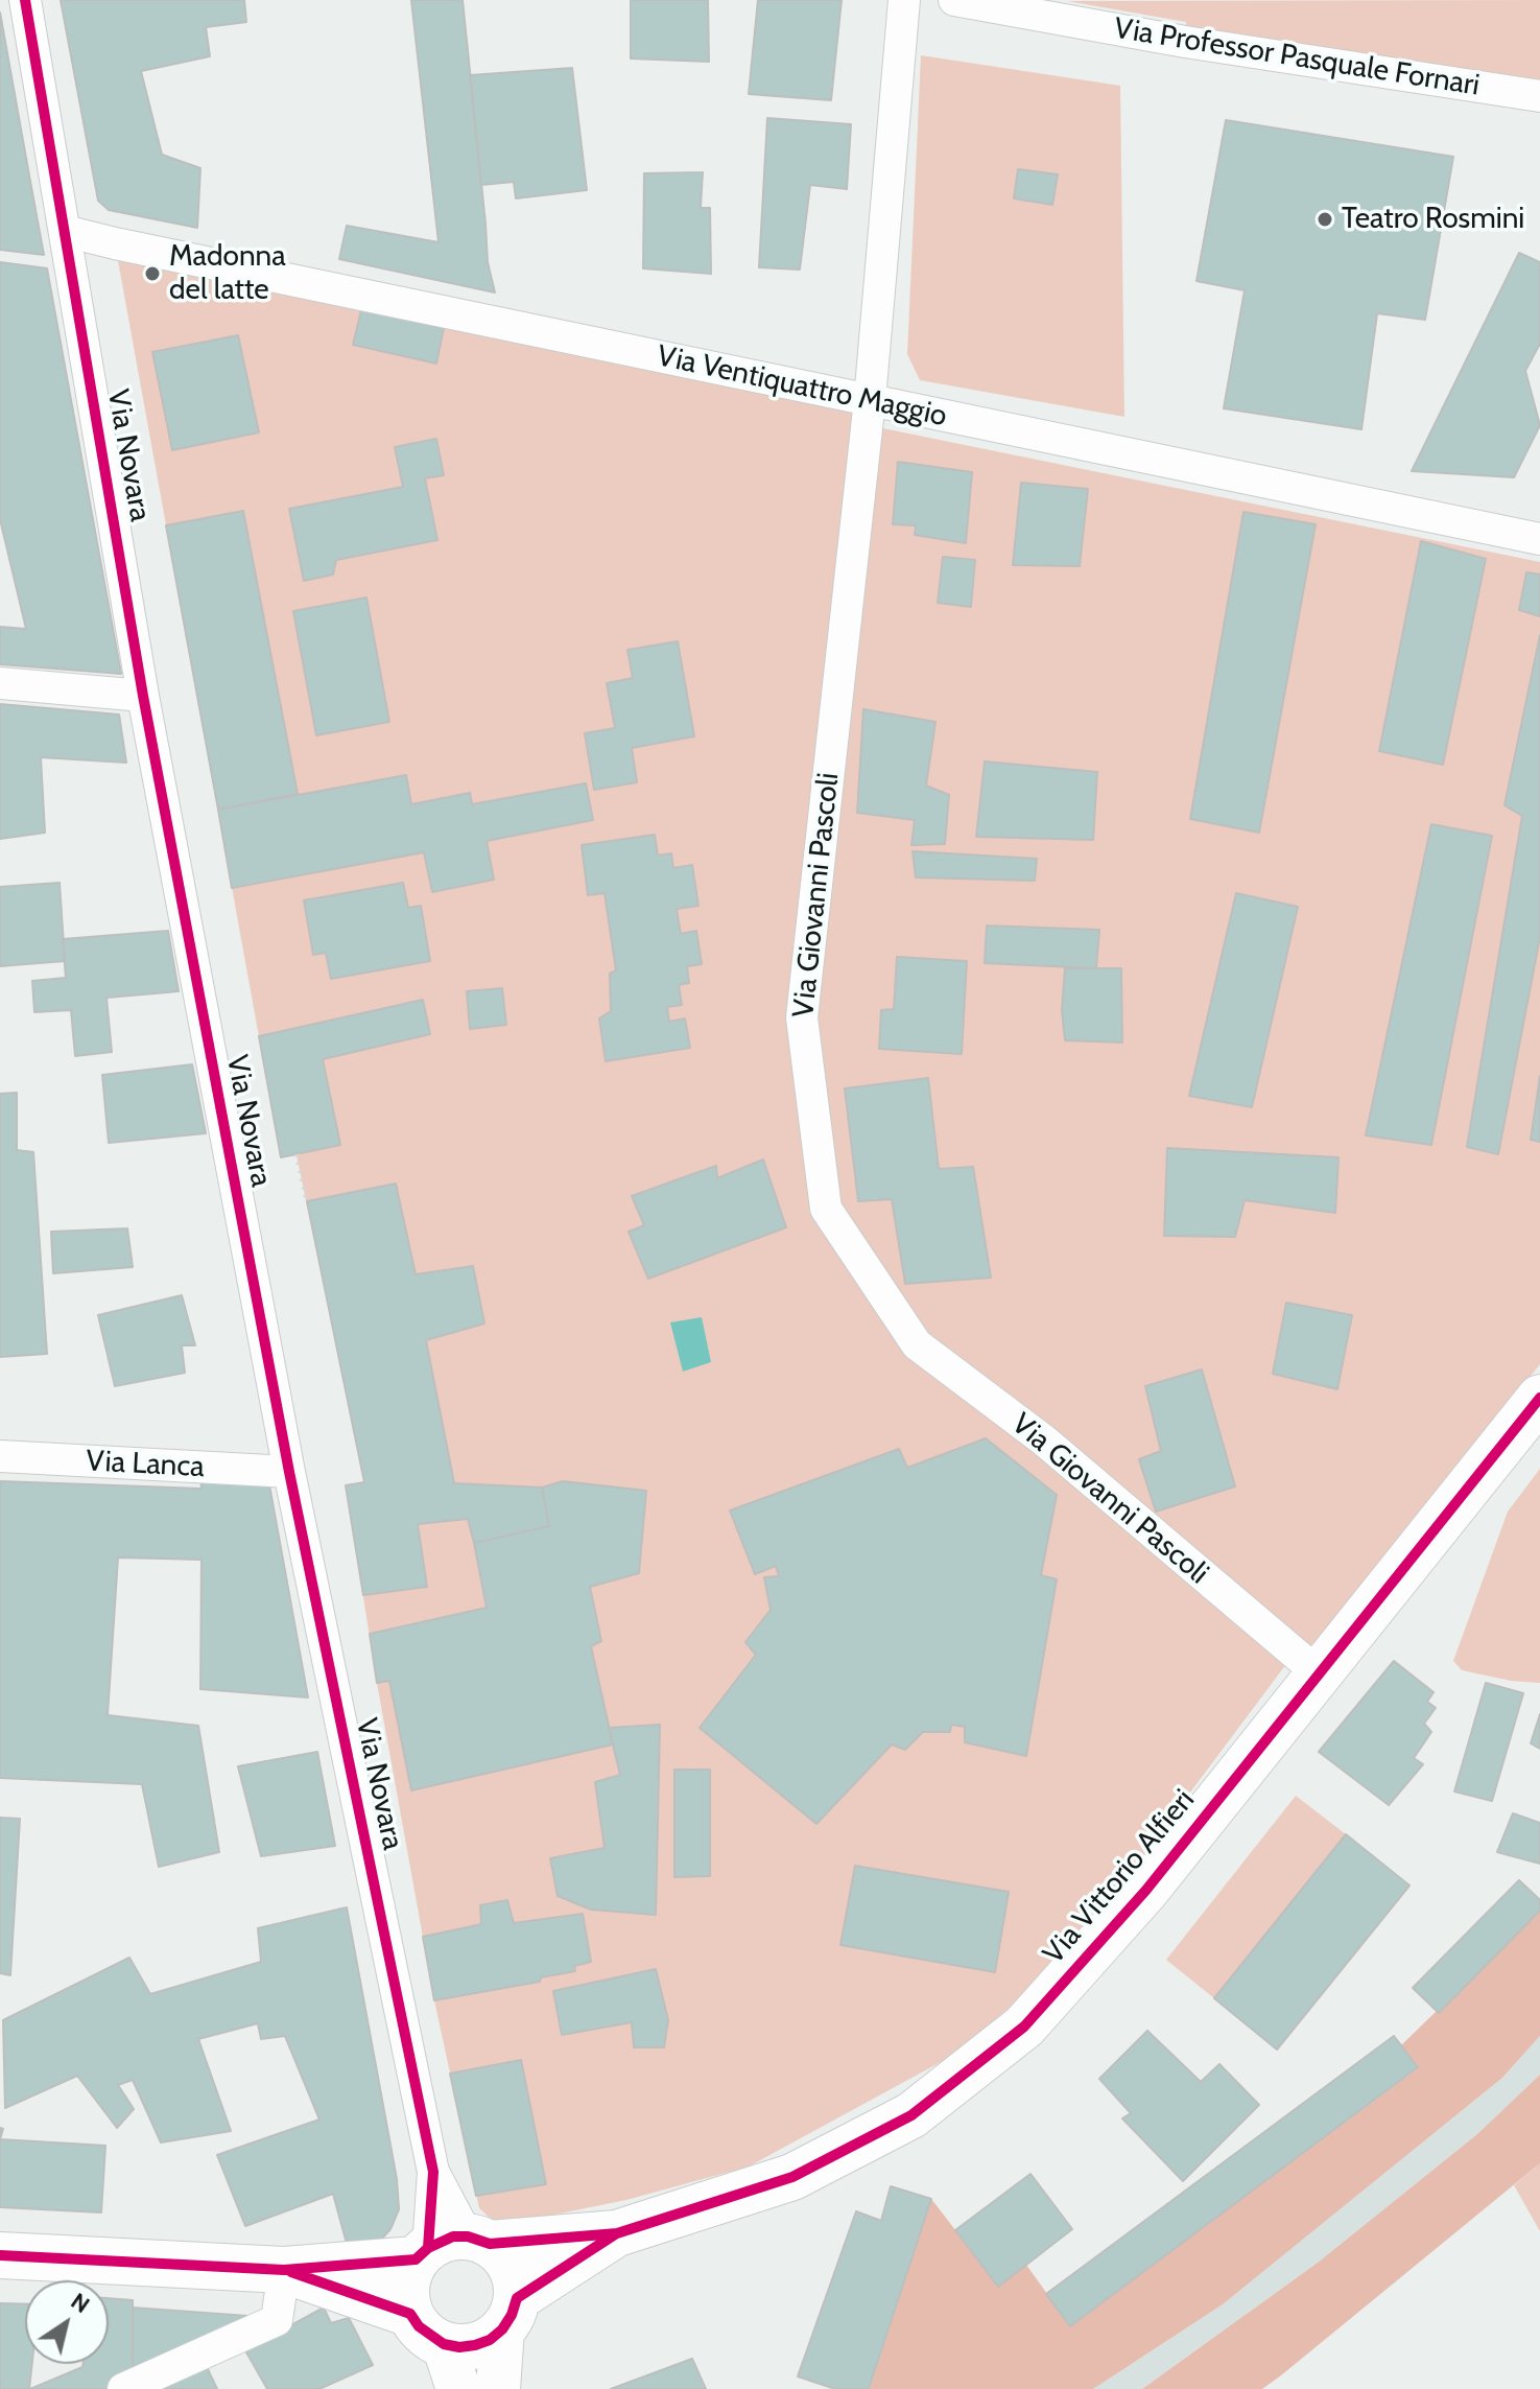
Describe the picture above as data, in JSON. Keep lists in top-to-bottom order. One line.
{"streets":{"main road":["Via Vittorio Alfieri"],"street":["Via Professor Pasquale Fornari","Via Ventiquattro Maggio","Via Novara","Via Giovanni Pascoli","Via Lanca"]},"crossings":[["Via Ventiquattro Maggio","Via Novara"],["Via Ventiquattro Maggio","Via Giovanni Pascoli"],["Via Novara","Via Lanca"],["Via Novara","Via Vittorio Alfieri"],["Via Giovanni Pascoli","Via Vittorio Alfieri"]],"places":["Teatro Rosmini","Madonna del latte"],"north":"top right"}
